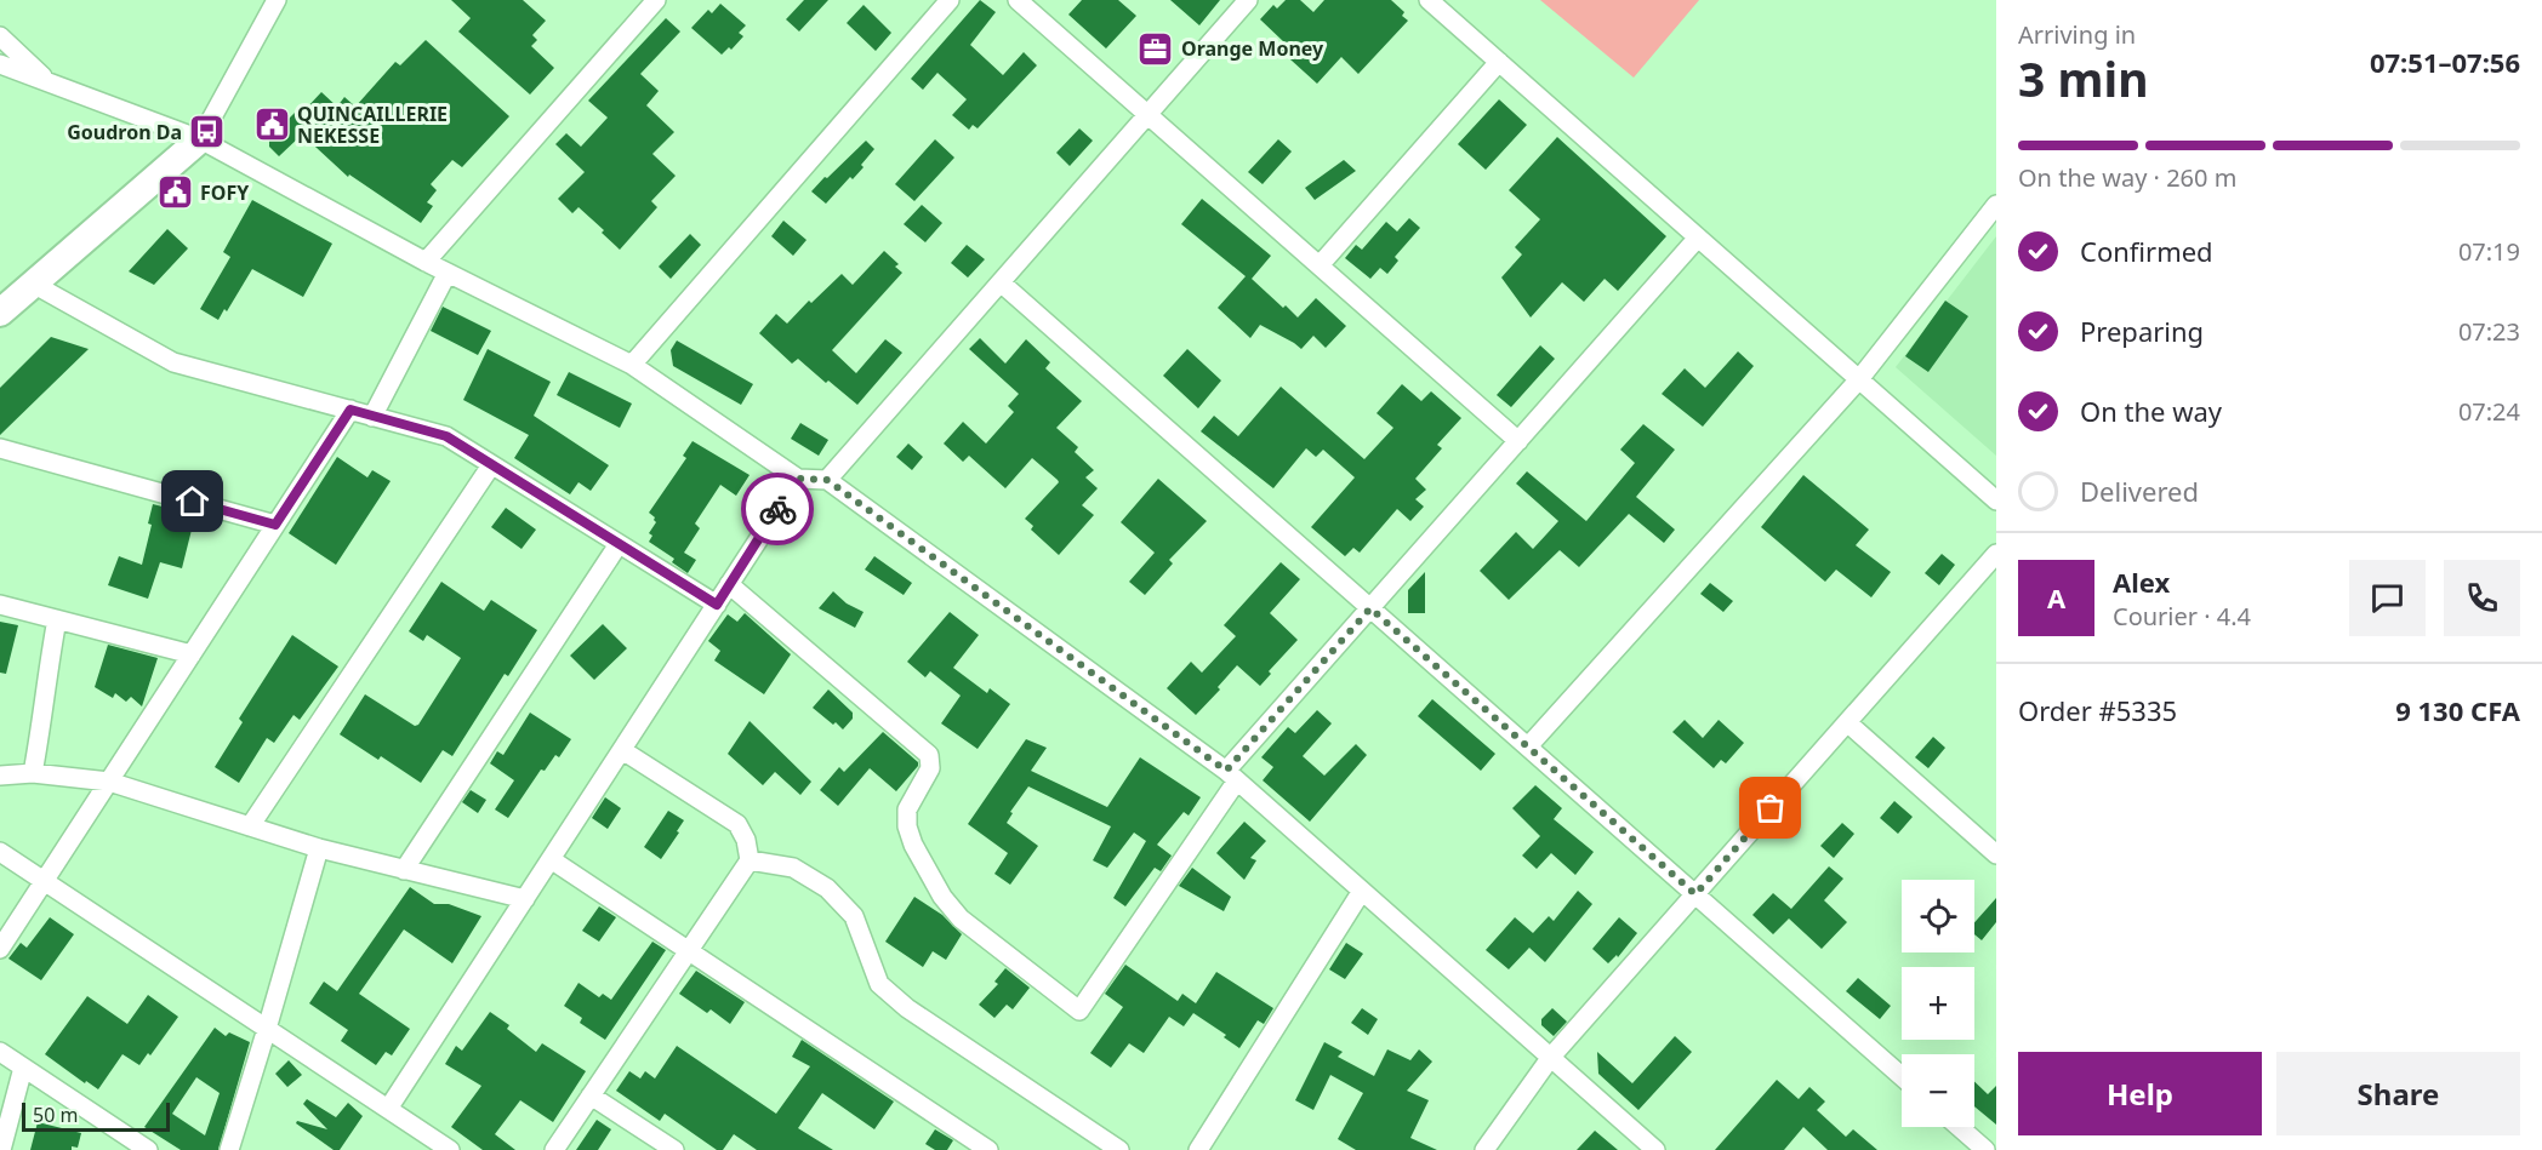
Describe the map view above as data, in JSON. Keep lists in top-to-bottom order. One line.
{"places":{"office":["Orange Money"],"public building":["QUINCAILLERIE NEKESSE","FOFY"],"bus stop":["Goudron Da"]},"scale_bar":"50 m","page":{"heading":["3 min","Arriving in","07:51–07:56"],"panel":["Alex","Courier · 4.4","Order #5335","9 130 CFA"],"bar":"On the way · 260 m","list":[["Confirmed","07:19"],["Preparing","07:23"],["On the way","07:24"],"Delivered"],"round":"A","map_buttons":["+","−"],"buttons":["Help","Share"],"scale":"50 m"}}
